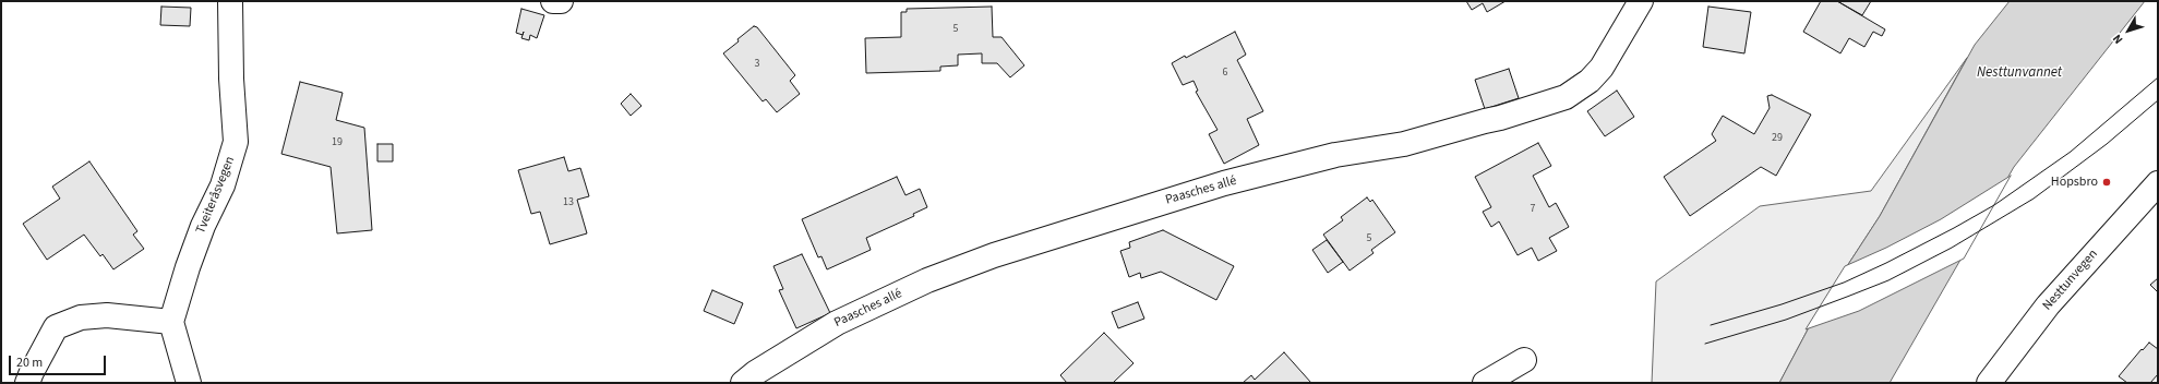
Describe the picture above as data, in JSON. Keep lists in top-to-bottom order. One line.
{"streets":{"street":["Paasches allé","Tveiteråsvegen","Nesttunvegen"]},"water":["Nesttunvannet"],"places":["Hopsbro"],"house_numbers":["5","3","6","29","19","13","7","5"],"scale_bar":"20 m","north":"bottom left"}
